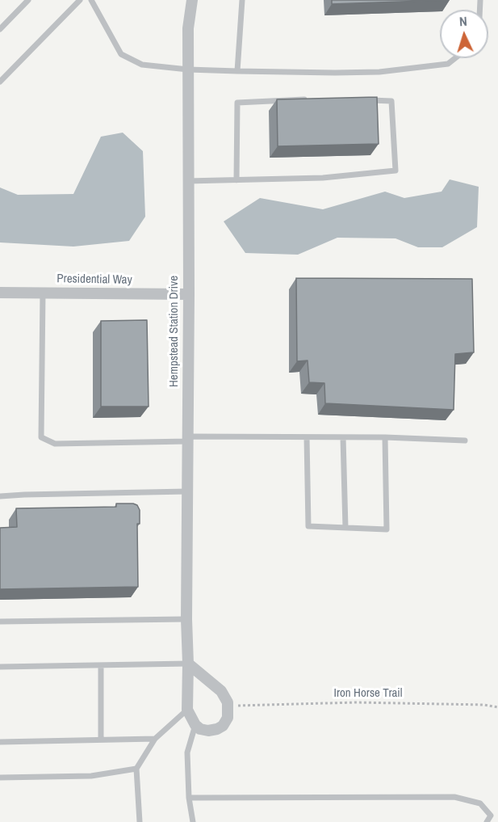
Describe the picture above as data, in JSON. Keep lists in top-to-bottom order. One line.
{"streets":{"street":["Presidential Way","Hempstead Station Drive"],"path":["Iron Horse Trail"]},"crossings":[["Presidential Way","Hempstead Station Drive"]],"north":"top"}
